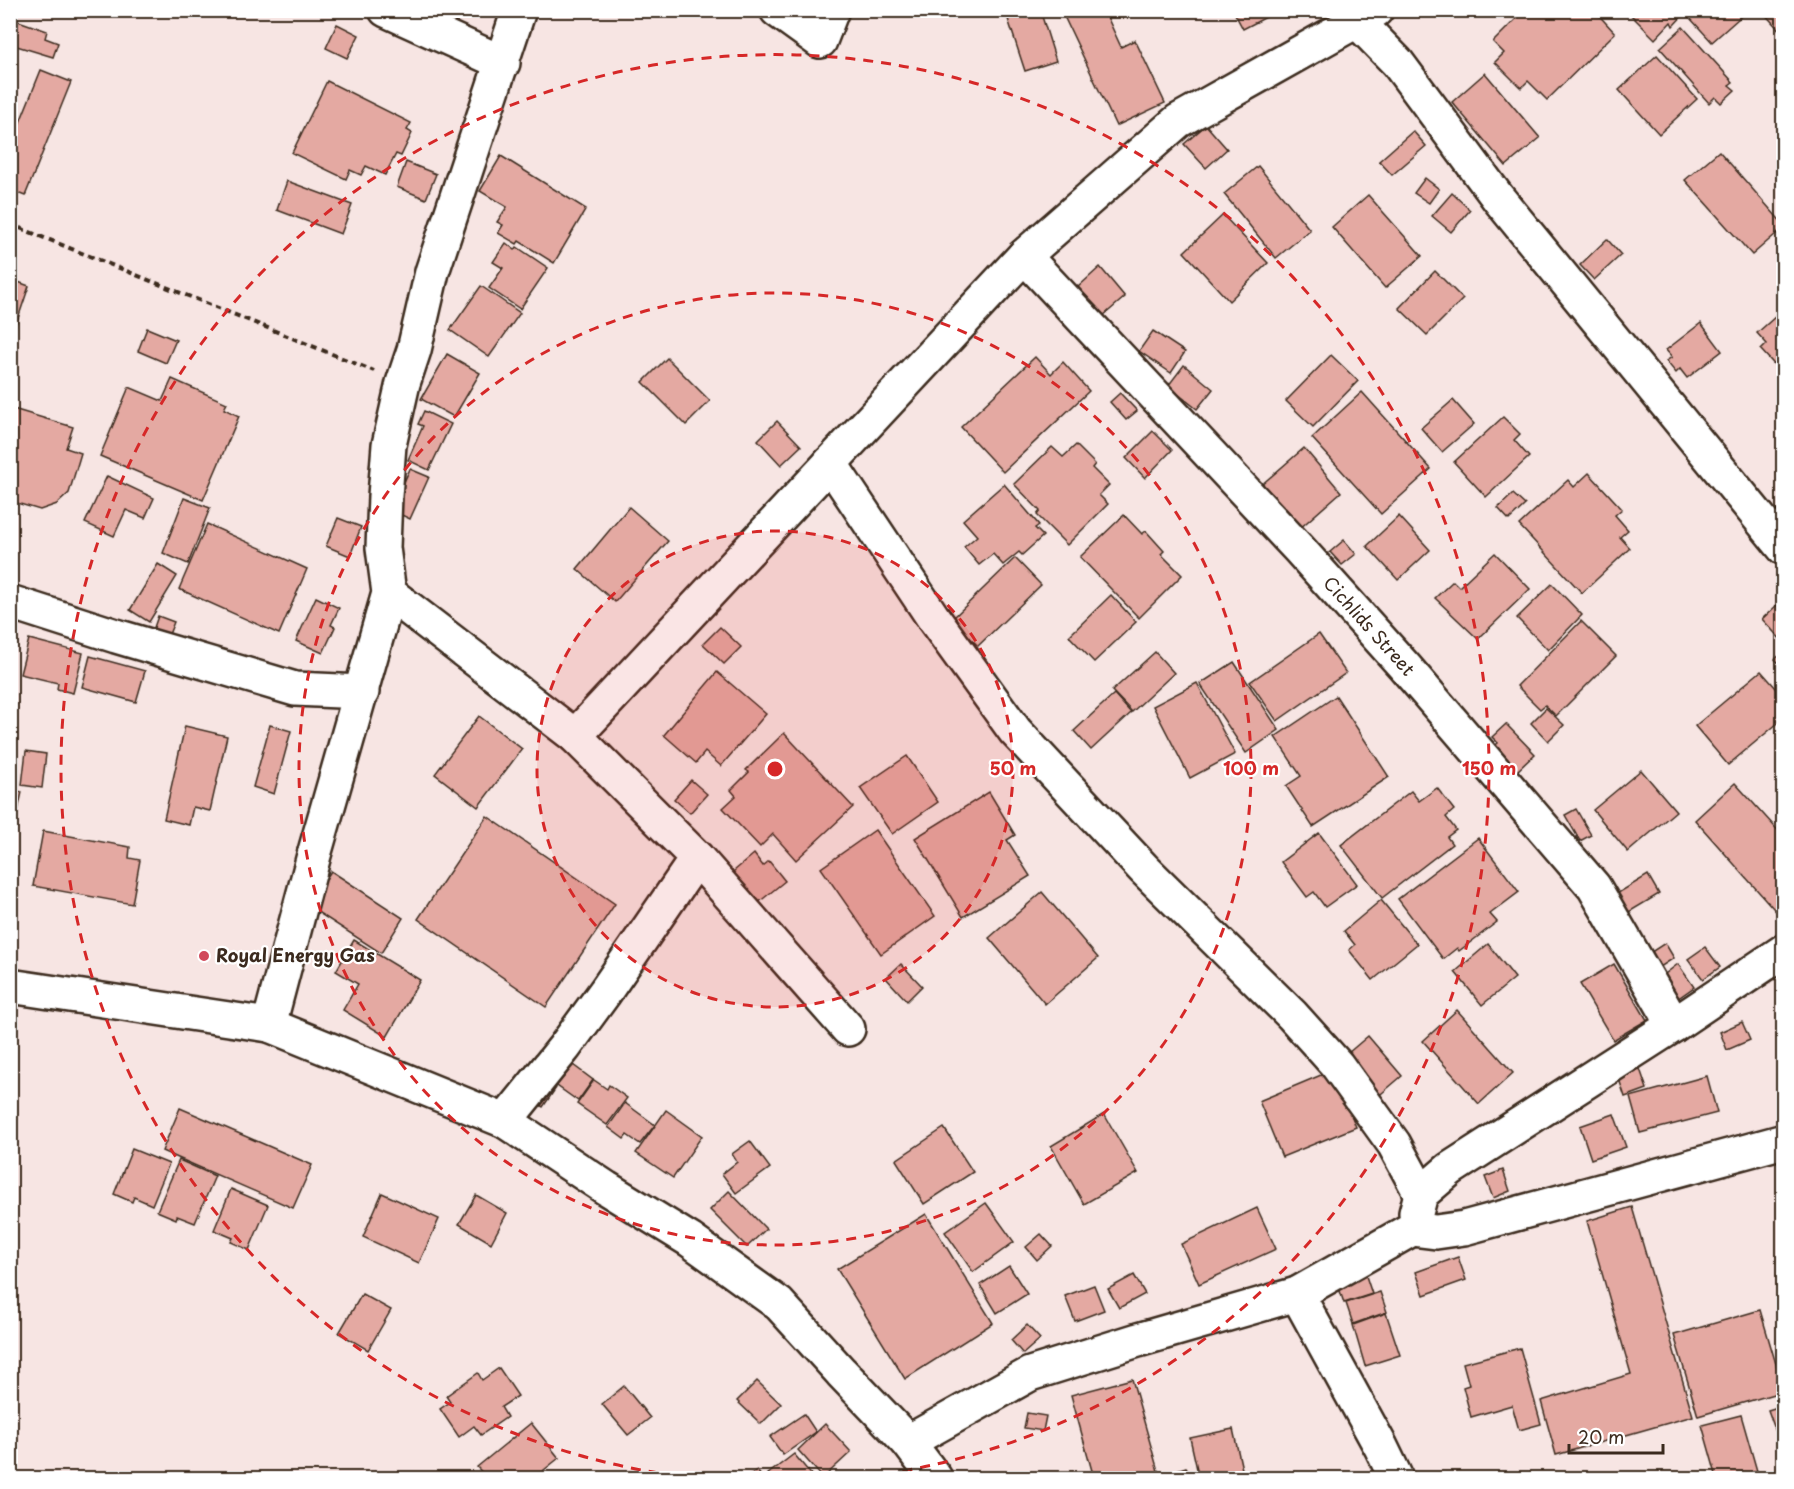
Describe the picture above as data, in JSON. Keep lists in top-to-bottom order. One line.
{"streets":{"street":["Cichlids Street"]},"places":["Royal Energy Gas"],"scale_bar":"20 m","rings":["50 m","100 m","150 m"]}
